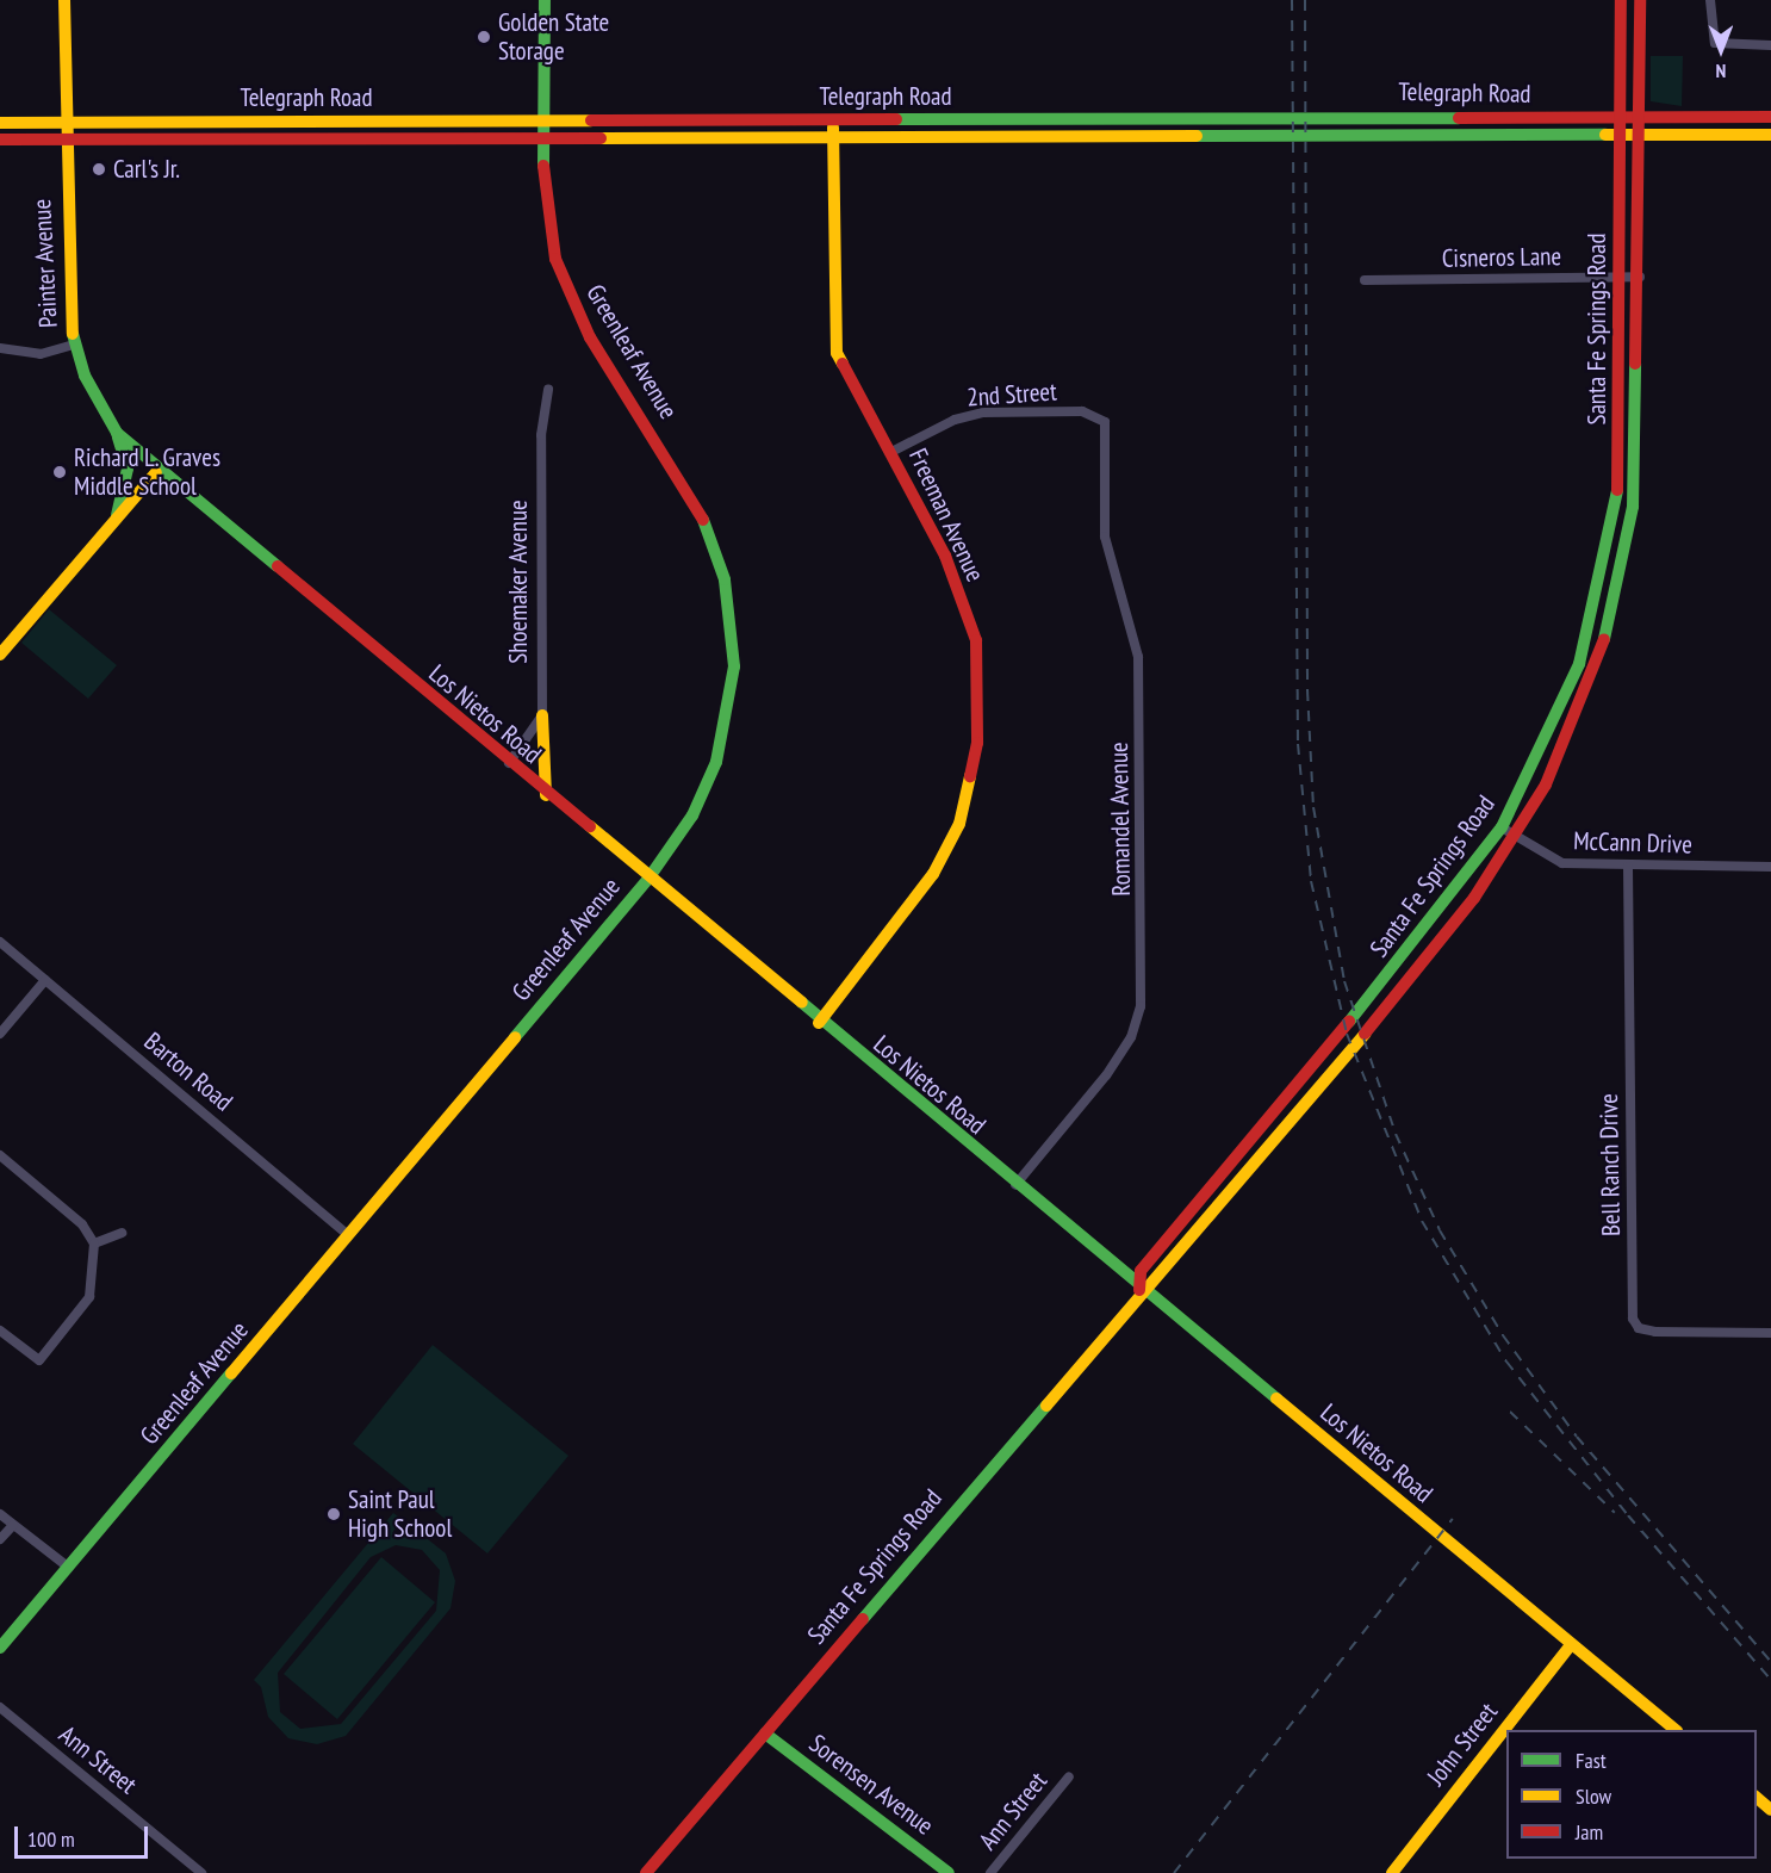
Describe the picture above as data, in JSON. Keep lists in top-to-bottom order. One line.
{"streets":{"main road":["Telegraph Road","Painter Avenue","Santa Fe Springs Road","Greenleaf Avenue","Freeman Avenue","Los Nietos Road","John Street","Sorensen Avenue"],"street":["Cisneros Lane","2nd Street","Shoemaker Avenue","Romandel Avenue","McCann Drive","Barton Road","Bell Ranch Drive","Ann Street"]},"crossings":[["Telegraph Road","Painter Avenue"],["Telegraph Road","Santa Fe Springs Road"],["Telegraph Road","Greenleaf Avenue"],["Telegraph Road","Freeman Avenue"],["Cisneros Lane","Santa Fe Springs Road"],["Painter Avenue","Los Nietos Road"],["Santa Fe Springs Road","Los Nietos Road"],["Santa Fe Springs Road","McCann Drive"],["Santa Fe Springs Road","Sorensen Avenue"],["Greenleaf Avenue","Los Nietos Road"],["Greenleaf Avenue","Barton Road"],["2nd Street","Freeman Avenue"],["2nd Street","Romandel Avenue"],["Freeman Avenue","Los Nietos Road"],["Los Nietos Road","Romandel Avenue"],["Los Nietos Road","John Street"],["McCann Drive","Bell Ranch Drive"]],"places":["Golden State Storage","Carl's Jr.","Richard L. Graves Middle School","Saint Paul High School"],"legend":["Fast","Slow","Jam"],"scale_bar":"100 m","north":"bottom"}
